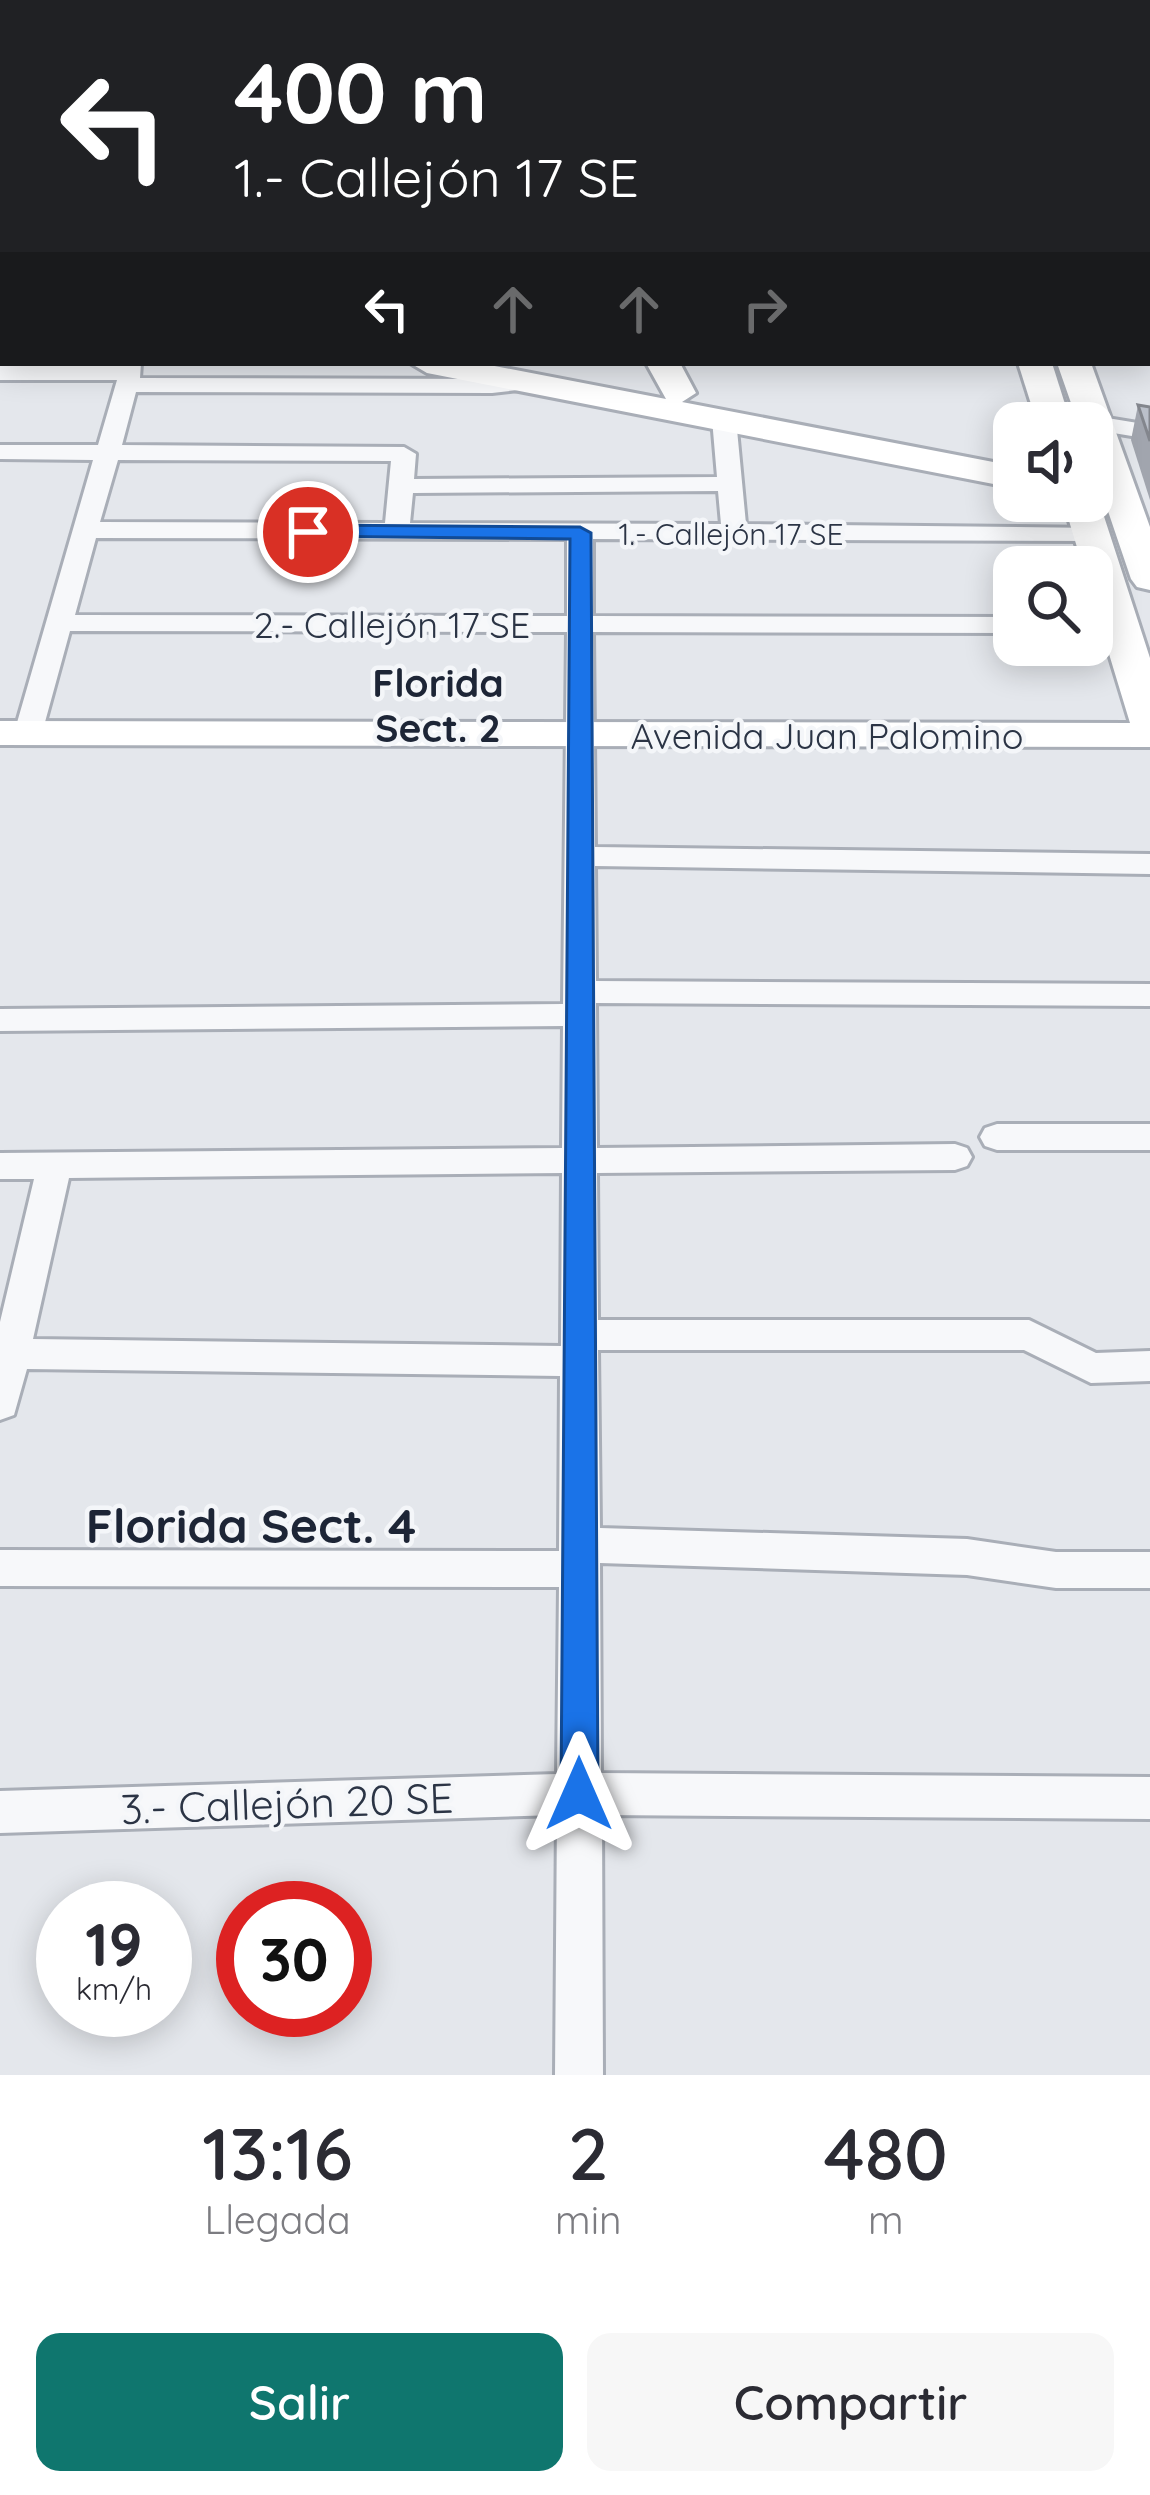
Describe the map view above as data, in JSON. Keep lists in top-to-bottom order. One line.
{"streets":{"main road":["Avenida Juan Palomino"],"street":["1.- Callejón 17 SE","2.- Callejón 17 SE","3.- Callejón 20 SE"]},"districts":["Florida Sect. 2","Florida Sect. 4"],"page":{"turn":["400 m","1.- Callejón 17 SE"],"speed":"19 km/h","limit":"30","eta":["13:16","Llegada","2","min","480","m"],"buttons":["Salir","Compartir"]}}
